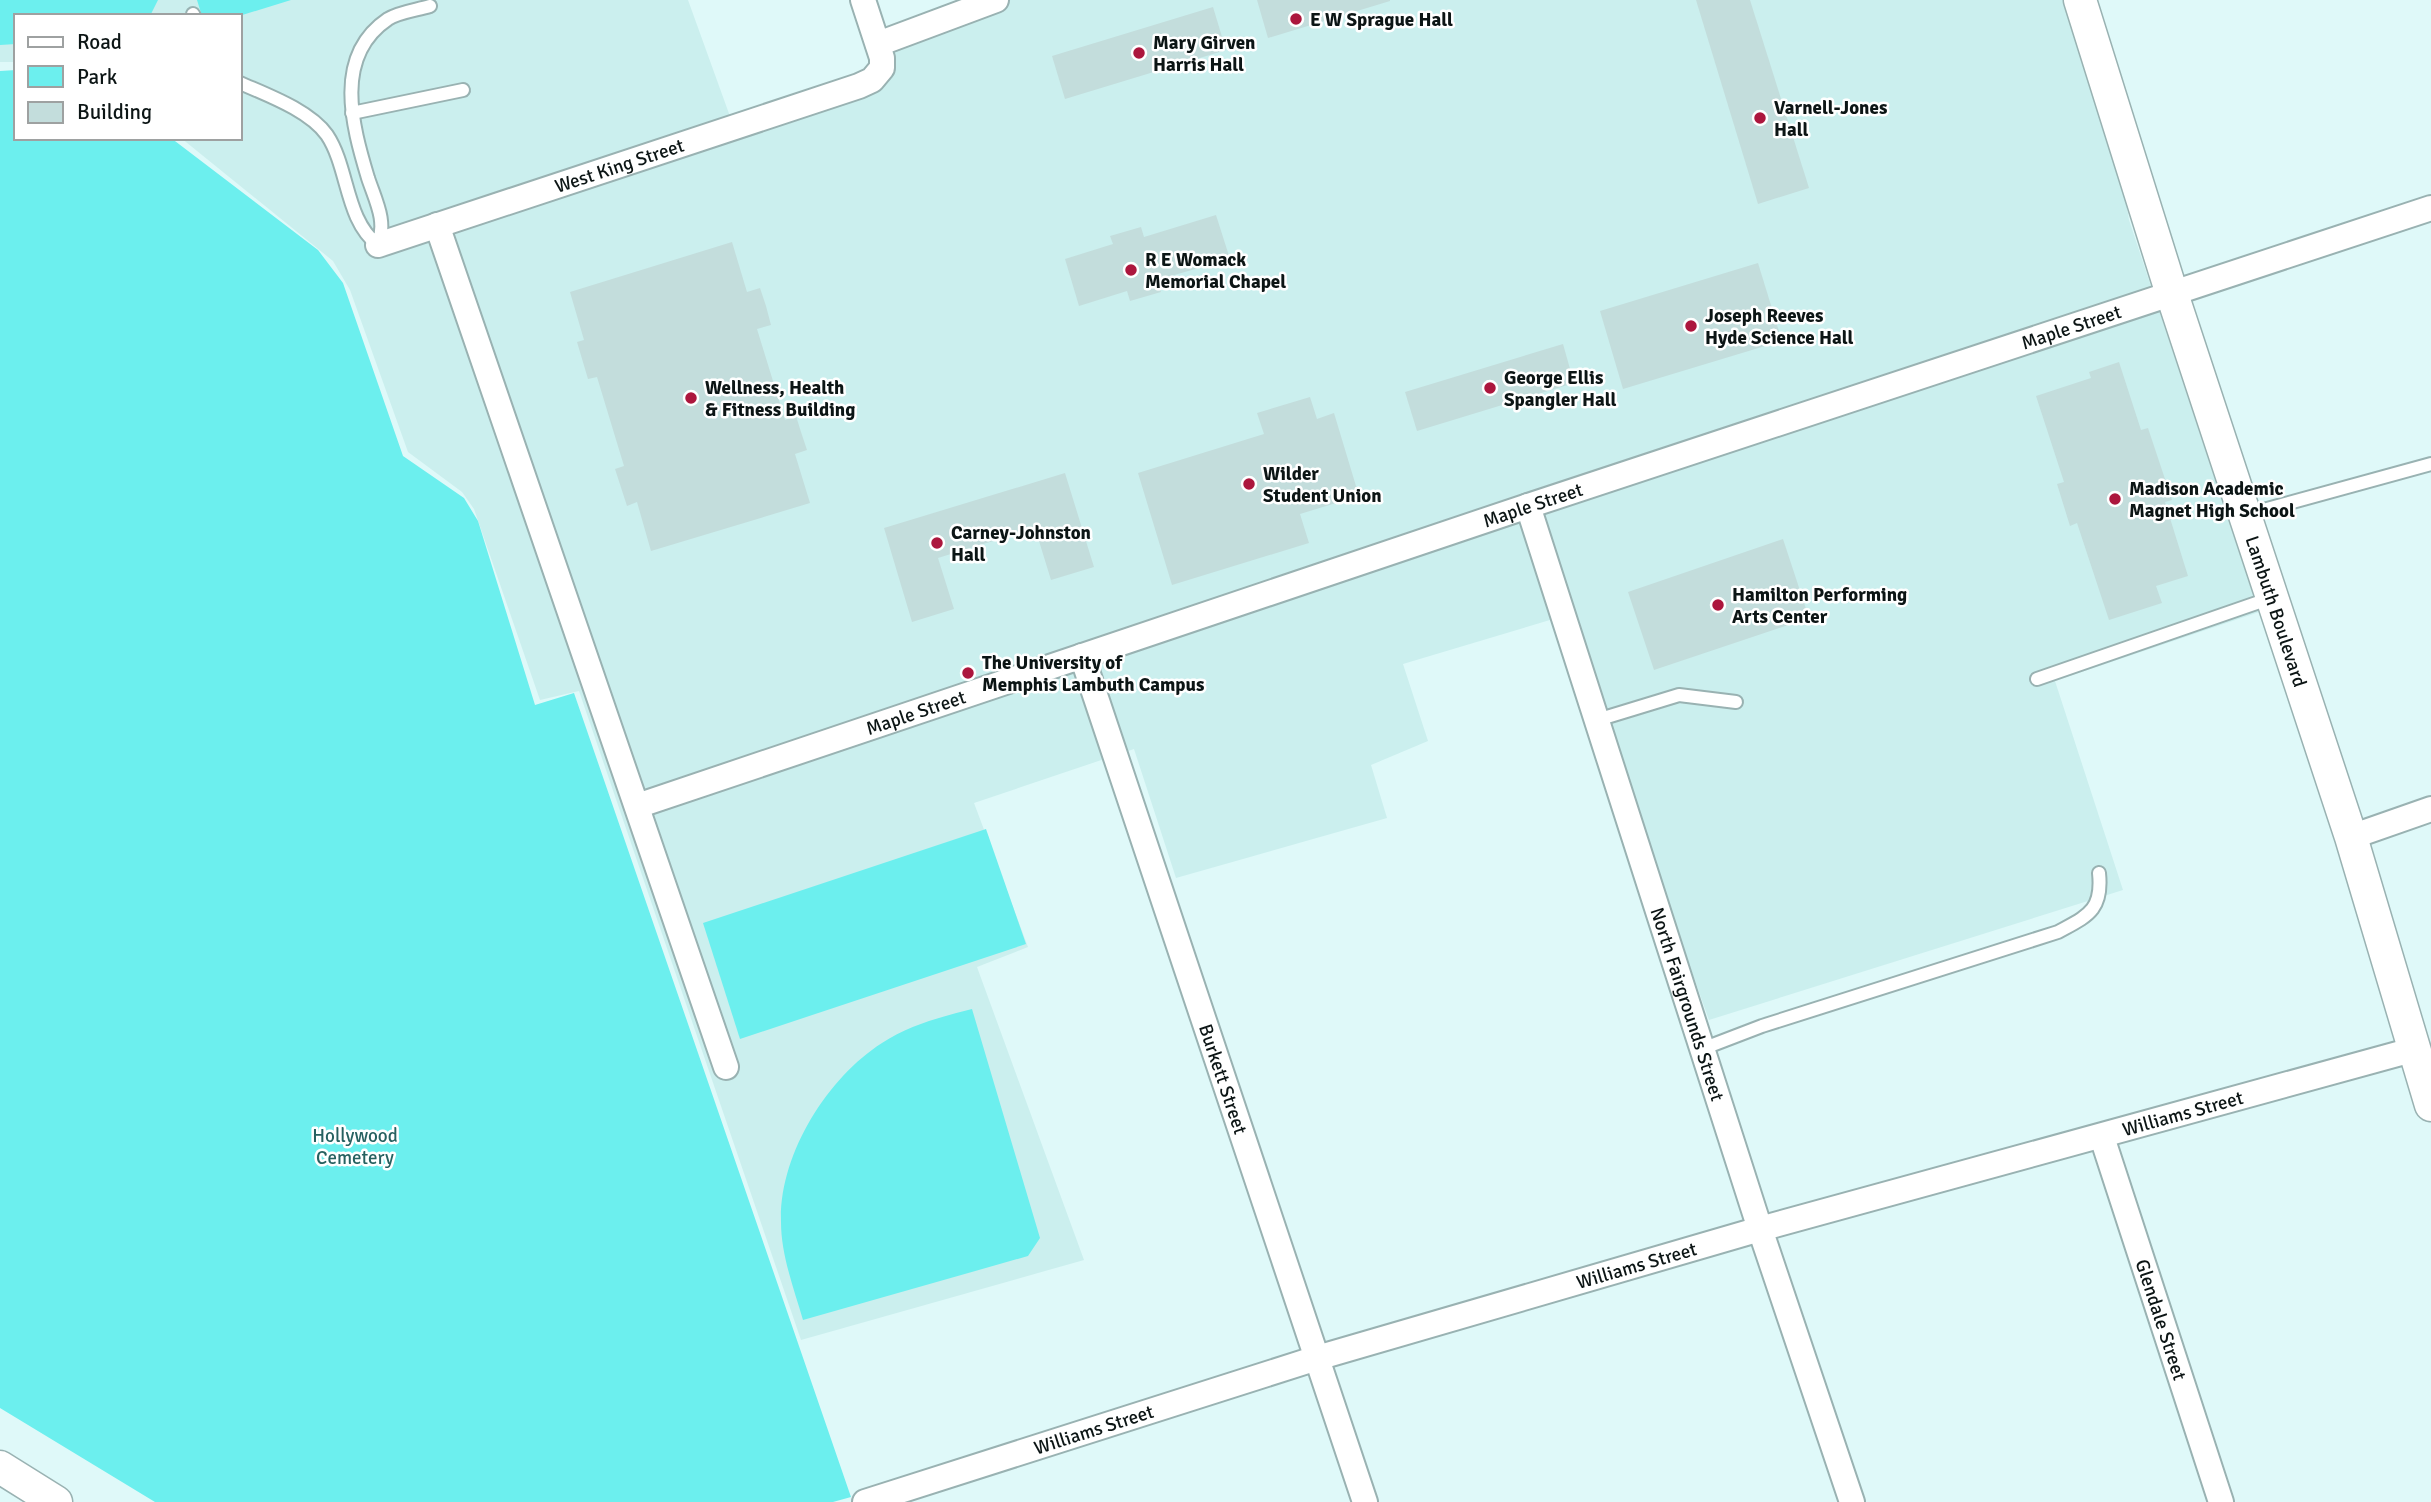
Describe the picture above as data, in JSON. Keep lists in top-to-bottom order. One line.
{"streets":{"street":["West King Street","Maple Street","Lambuth Boulevard","North Fairgrounds Street","Burkett Street","Williams Street","Glendale Street"]},"crossings":[["Maple Street","Lambuth Boulevard"],["Maple Street","North Fairgrounds Street"],["Maple Street","Burkett Street"],["Lambuth Boulevard","Williams Street"],["North Fairgrounds Street","Williams Street"],["Burkett Street","Williams Street"],["Williams Street","Glendale Street"]],"parks":["Hollywood Cemetery"],"places":["E W Sprague Hall","Mary Girven Harris Hall","Varnell-Jones Hall","R E Womack Memorial Chapel","Joseph Reeves Hyde Science Hall","George Ellis Spangler Hall","Wellness, Health & Fitness Building","Wilder Student Union","Madison Academic Magnet High School","Carney-Johnston Hall","Hamilton Performing Arts Center","The University of Memphis Lambuth Campus"],"legend":["Road","Park","Building"]}
